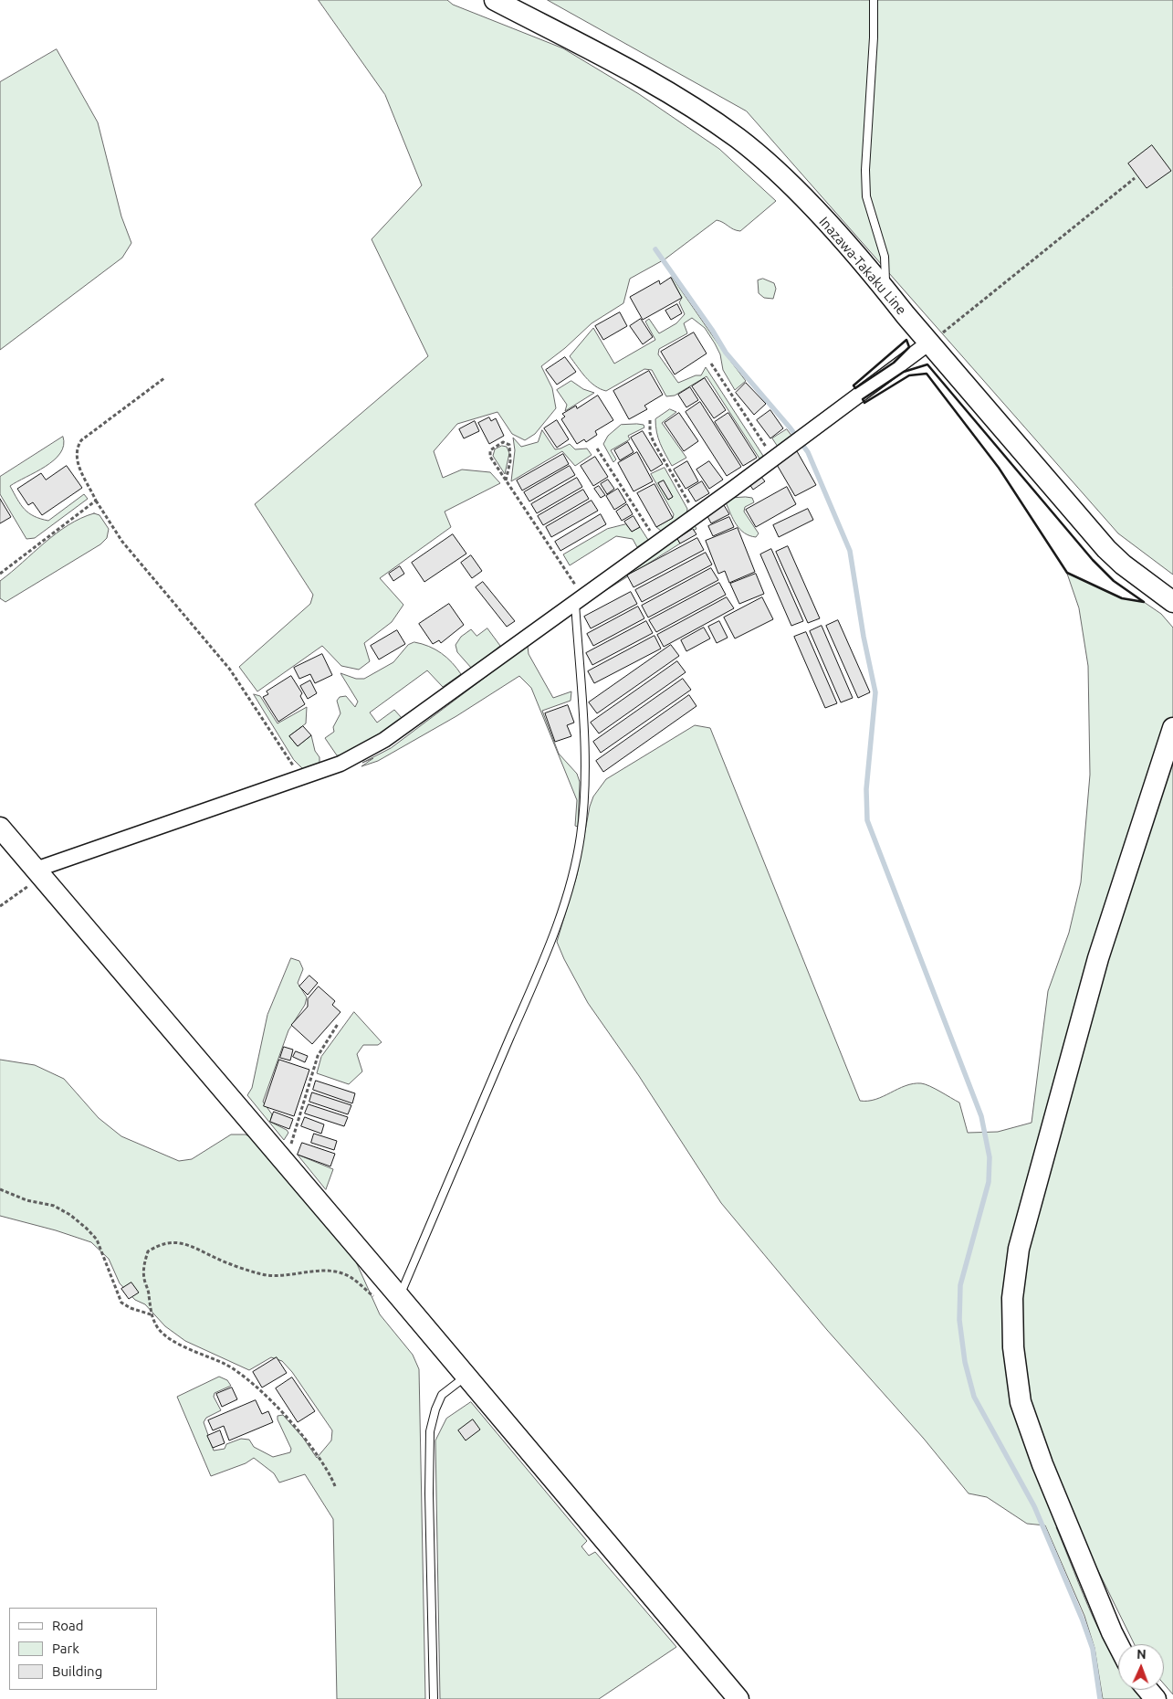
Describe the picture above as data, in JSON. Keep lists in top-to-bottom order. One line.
{"streets":{"street":["Inazawa-Takaku Line"]},"legend":["Road","Park","Building"],"north":"top"}
